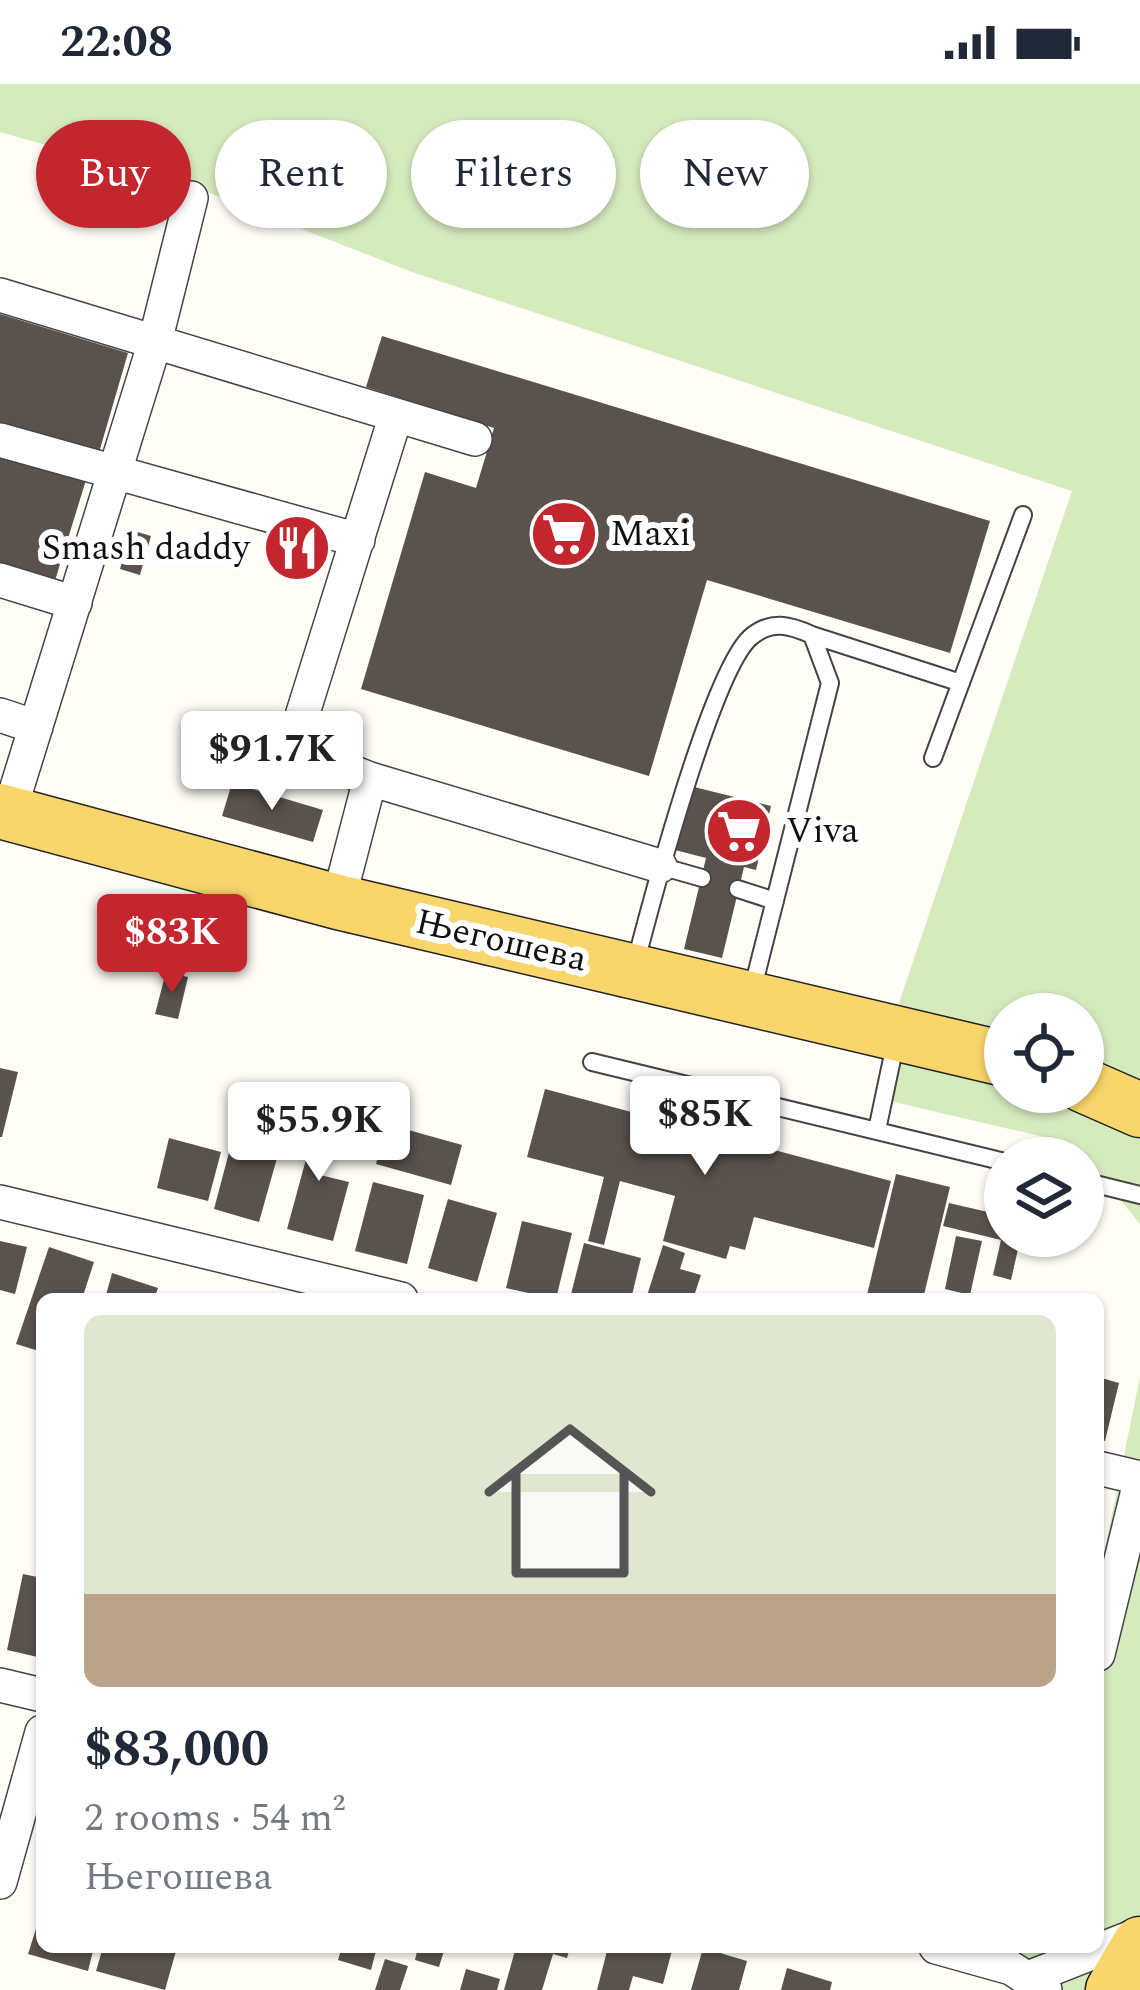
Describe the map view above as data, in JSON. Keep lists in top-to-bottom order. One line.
{"streets":{"main road":["Његошева"]},"places":{"supermarket":["Maxi","Viva"],"restaurant":["Smash daddy"]},"page":{"status":"22:08","chip":["Buy","Rent","Filters","New"],"price":["$91.7K","$83K","$85K","$55.9K"],"list":[{"name":"$83,000","note":"2 rooms · 54 m² · Његошева"}]}}
